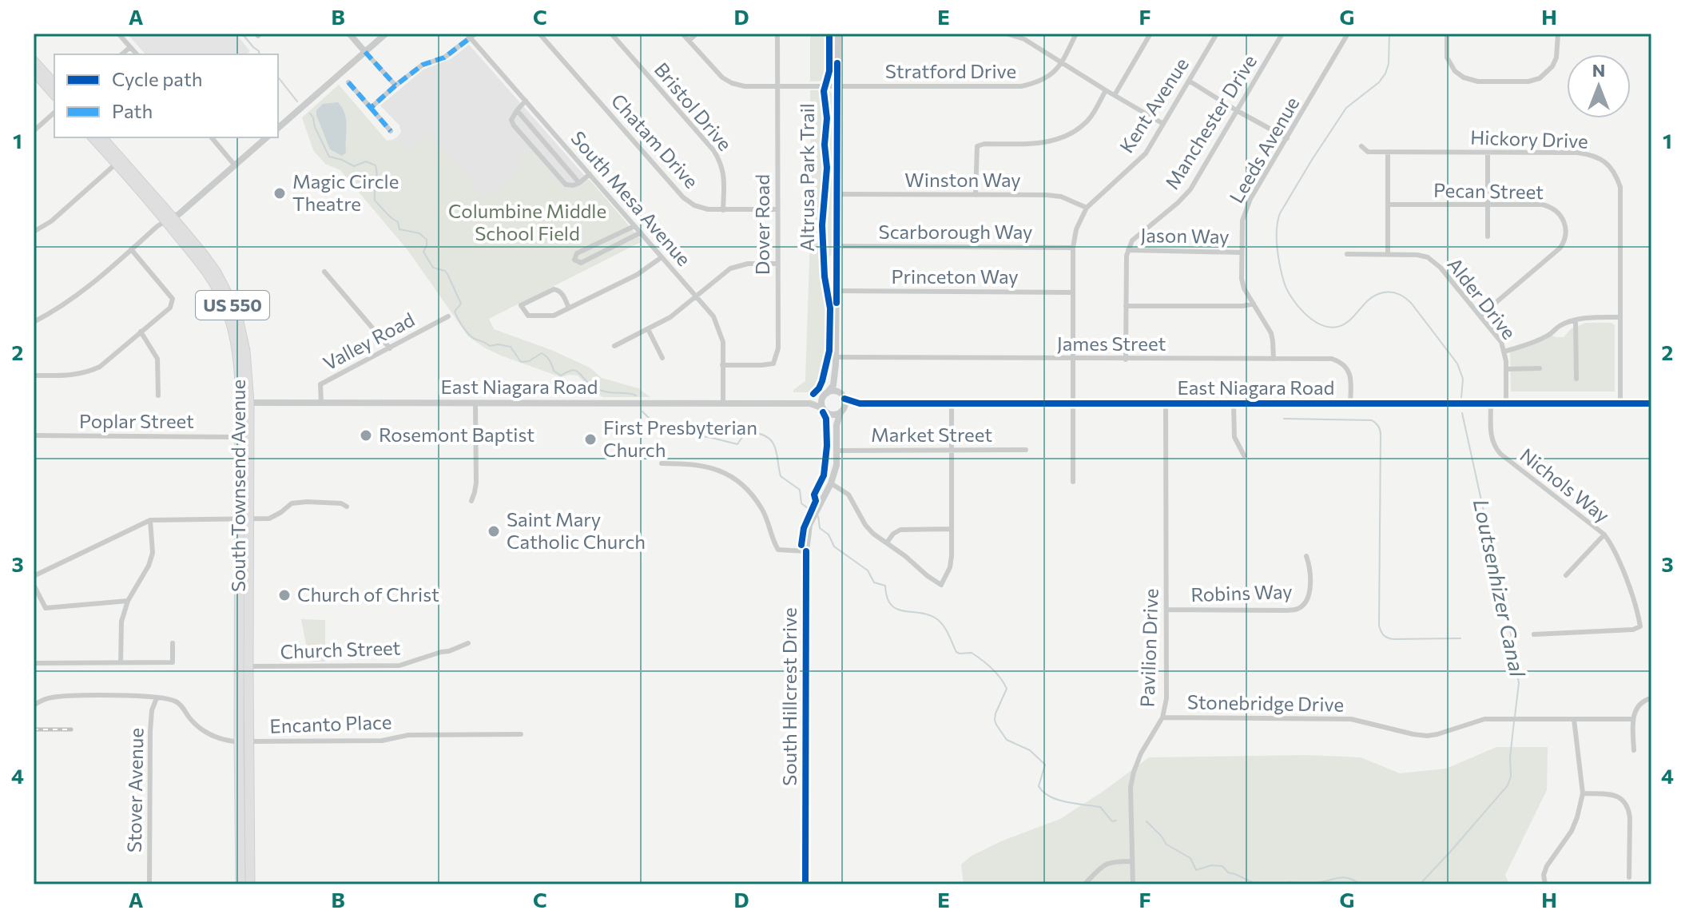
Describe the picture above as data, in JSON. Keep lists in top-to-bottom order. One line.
{"streets":{"highway":["US 550","South Townsend Avenue"],"street":["Stratford Drive","Kent Avenue","Bristol Drive","Manchester Drive","Hickory Drive","Chatam Drive","Leeds Avenue","Winston Way","Pecan Street","South Mesa Avenue","Dover Road","Scarborough Way","Jason Way","Princeton Way","Alder Drive","Valley Road","James Street","East Niagara Road","Poplar Street","Market Street","Nichols Way","Robins Way","Pavilion Drive","Church Street","South Hillcrest Drive","Stonebridge Drive","Encanto Place","Stover Avenue"],"cycle path":["Altrusa Park Trail"]},"crossings":[["Stratford Drive","Dover Road"],["Kent Avenue","Winston Way"],["Kent Avenue","Scarborough Way"],["Kent Avenue","Princeton Way"],["Kent Avenue","James Street"],["Kent Avenue","East Niagara Road"],["Bristol Drive","Chatam Drive"],["Manchester Drive","Jason Way"],["Hickory Drive","East Niagara Road"],["Chatam Drive","Dover Road"],["Leeds Avenue","Jason Way"],["Leeds Avenue","James Street"],["Pecan Street","Alder Drive"],["South Mesa Avenue","Dover Road"],["South Mesa Avenue","East Niagara Road"],["Alder Drive","East Niagara Road"],["Valley Road","East Niagara Road"],["James Street","East Niagara Road"],["East Niagara Road","South Townsend Avenue"],["East Niagara Road","Nichols Way"],["East Niagara Road","Pavilion Drive"],["East Niagara Road","South Hillcrest Drive"],["Poplar Street","South Townsend Avenue"],["Market Street","South Hillcrest Drive"],["South Townsend Avenue","Church Street"],["South Townsend Avenue","Encanto Place"],["Robins Way","Pavilion Drive"],["Pavilion Drive","Stonebridge Drive"],["Encanto Place","Stover Avenue"]],"water":["Loutsenhizer Canal"],"parks":["Columbine Middle School Field"],"places":["Magic Circle Theatre","Rosemont Baptist","First Presbyterian Church","Saint Mary Catholic Church","Church of Christ"],"legend":["Cycle path","Path"],"north":"top","grid":{"columns":["A","B","C","D","E","F","G","H"],"rows":["1","2","3","4"]}}
